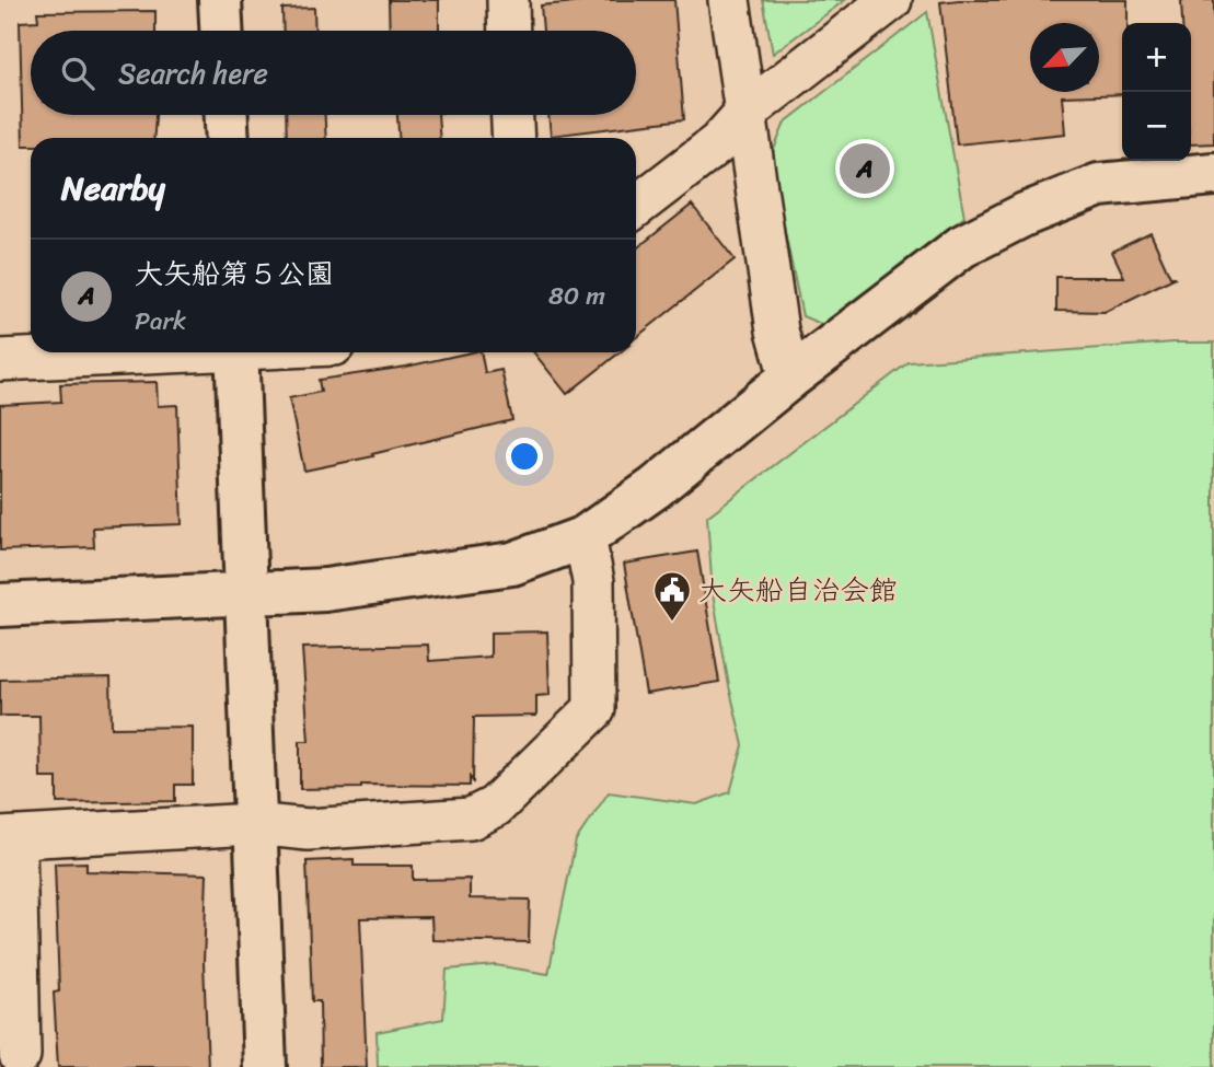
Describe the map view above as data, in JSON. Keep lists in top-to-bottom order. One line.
{"places":{"public building":["大矢船自治会館"]},"north":"bottom left","page":{"map_buttons":["+","−"],"search":"Search here","heading":"Nearby","pins":"A","list":[{"mark":"A","name":"大矢船第５公園","note":"Park","value":"80 m"}]}}
